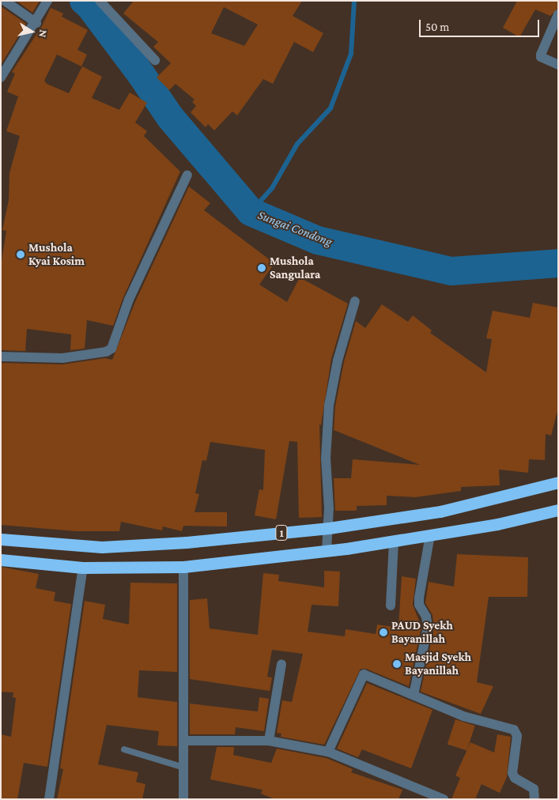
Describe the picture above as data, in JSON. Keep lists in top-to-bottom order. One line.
{"streets":{"highway":["1"]},"water":["Sungai Condong"],"places":["Mushola Kyai Kosim","Mushola Sangulara","PAUD Syekh Bayanillah","Masjid Syekh Bayanillah"],"scale_bar":"50 m","north":"right"}
